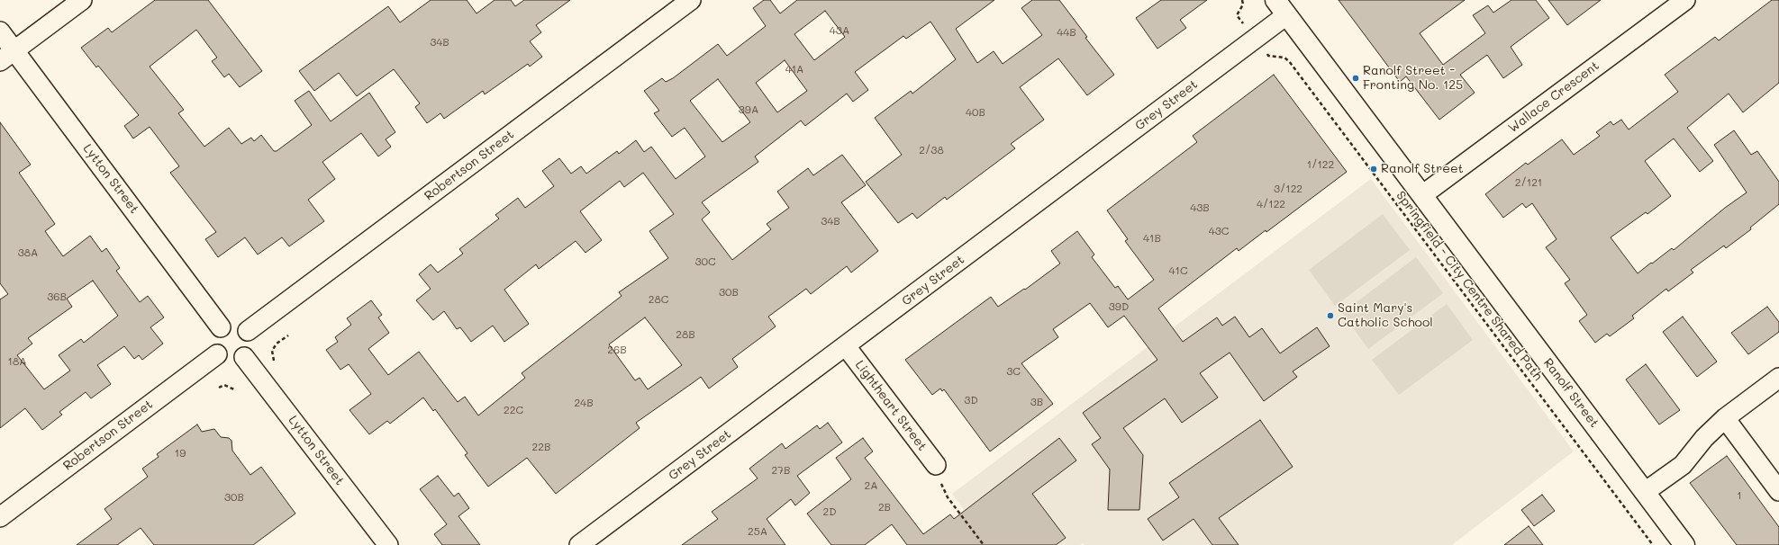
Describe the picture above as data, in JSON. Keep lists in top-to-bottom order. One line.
{"streets":{"street":["Wallace Crescent","Grey Street","Robertson Street","Lytton Street","Ranolf Street","Lightheart Street"],"path":["Springfield - City Centre Shared Path"]},"crossings":[["Wallace Crescent","Ranolf Street"],["Grey Street","Ranolf Street"],["Grey Street","Lightheart Street"],["Robertson Street","Lytton Street"]],"places":["Ranolf Street - Fronting No. 125","Ranolf Street","Saint Mary's Catholic School"],"house_numbers":["43A","44B","34B","41A","39A","40B","2/38","1/122","2/121","3/122","4/122","43B","34B","43C","41B","38A","30C","41C","30B","36B","28C","39D","28B","26B","18A","3C","3D","3B","24B","22C","22B","19","27B","2A","1","30B","2B","2D","25A"]}
